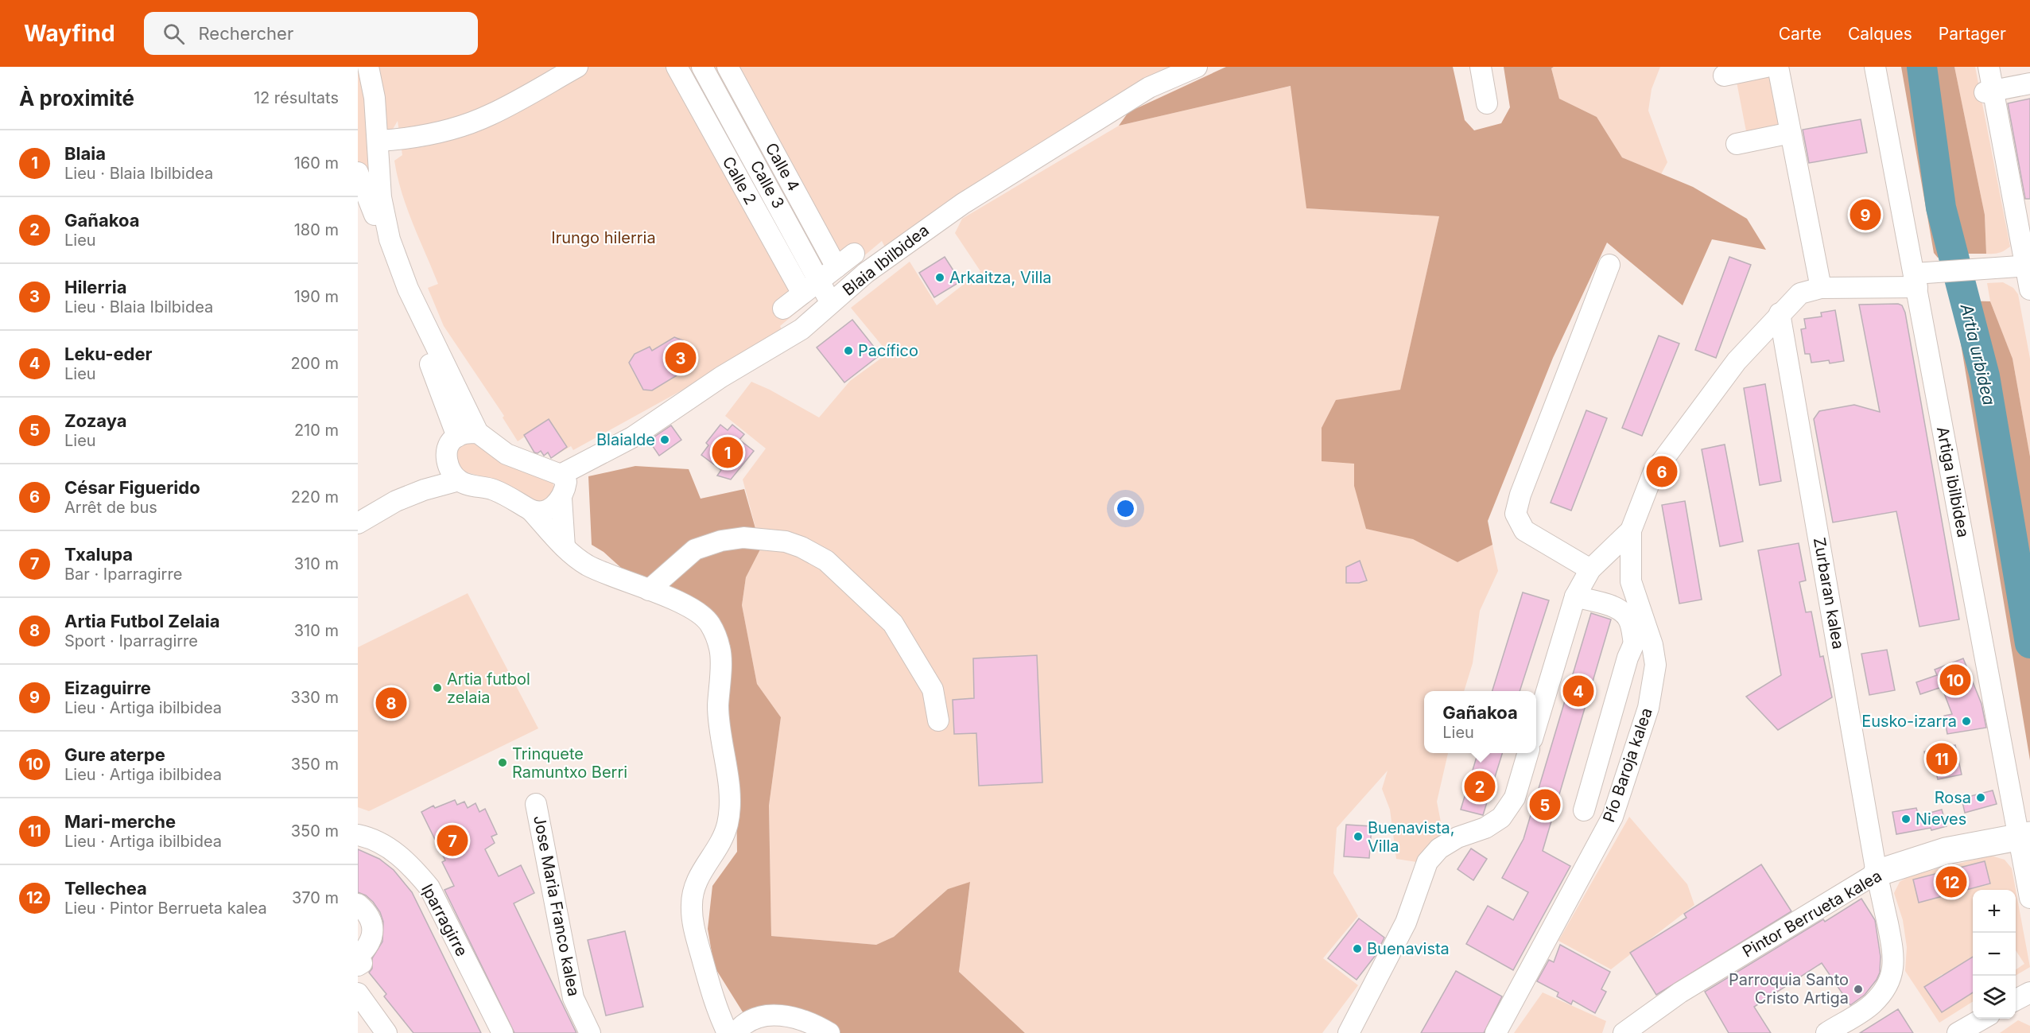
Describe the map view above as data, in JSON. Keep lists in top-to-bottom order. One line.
{"streets":{"main road":["Pintor Berrueta kalea"],"street":["Calle 4","Calle 2","Calle 3","Blaia Ibilbidea","Artiga ibilbidea","Zurbaran kalea","Pío Baroja kalea","Jose Maria Franco kalea","Iparragirre"]},"crossings":[["Calle 3","Blaia Ibilbidea"],["Artiga ibilbidea","Pintor Berrueta kalea"],["Zurbaran kalea","Pintor Berrueta kalea"]],"water":["Artia urbidea"],"parks":["Irungo hilerria"],"places":["Arkaitza, Villa","Pacífico","Blaialde","Artia futbol zelaia","Eusko-izarra","Trinquete Ramuntxo Berri","Rosa","Nieves","Buenavista, Villa","Buenavista","Parroquia Santo Cristo Artiga"],"page":{"header":"Wayfind","search":"Rechercher","nav":["Carte","Calques","Partager"],"heading":["À proximité","12 résultats"],"list":[{"mark":"1","name":"Blaia","note":"Lieu · Blaia Ibilbidea","value":"160 m"},{"mark":"2","name":"Gañakoa","note":"Lieu","value":"180 m"},{"mark":"3","name":"Hilerria","note":"Lieu · Blaia Ibilbidea","value":"190 m"},{"mark":"4","name":"Leku-eder","note":"Lieu","value":"200 m"},{"mark":"5","name":"Zozaya","note":"Lieu","value":"210 m"},{"mark":"6","name":"César Figuerido","note":"Arrêt de bus","value":"220 m"},{"mark":"7","name":"Txalupa","note":"Bar · Iparragirre","value":"310 m"},{"mark":"8","name":"Artia Futbol Zelaia","note":"Sport · Iparragirre","value":"310 m"},{"mark":"9","name":"Eizaguirre","note":"Lieu · Artiga ibilbidea","value":"330 m"},{"mark":"10","name":"Gure aterpe","note":"Lieu · Artiga ibilbidea","value":"350 m"},{"mark":"11","name":"Mari-merche","note":"Lieu · Artiga ibilbidea","value":"350 m"},{"mark":"12","name":"Tellechea","note":"Lieu · Pintor Berrueta kalea","value":"370 m"}],"pins":["9","3","1","6","10","4","8","11","2","5","7","12"],"popup":["Gañakoa","Lieu"],"map_buttons":["+","−"]}}
